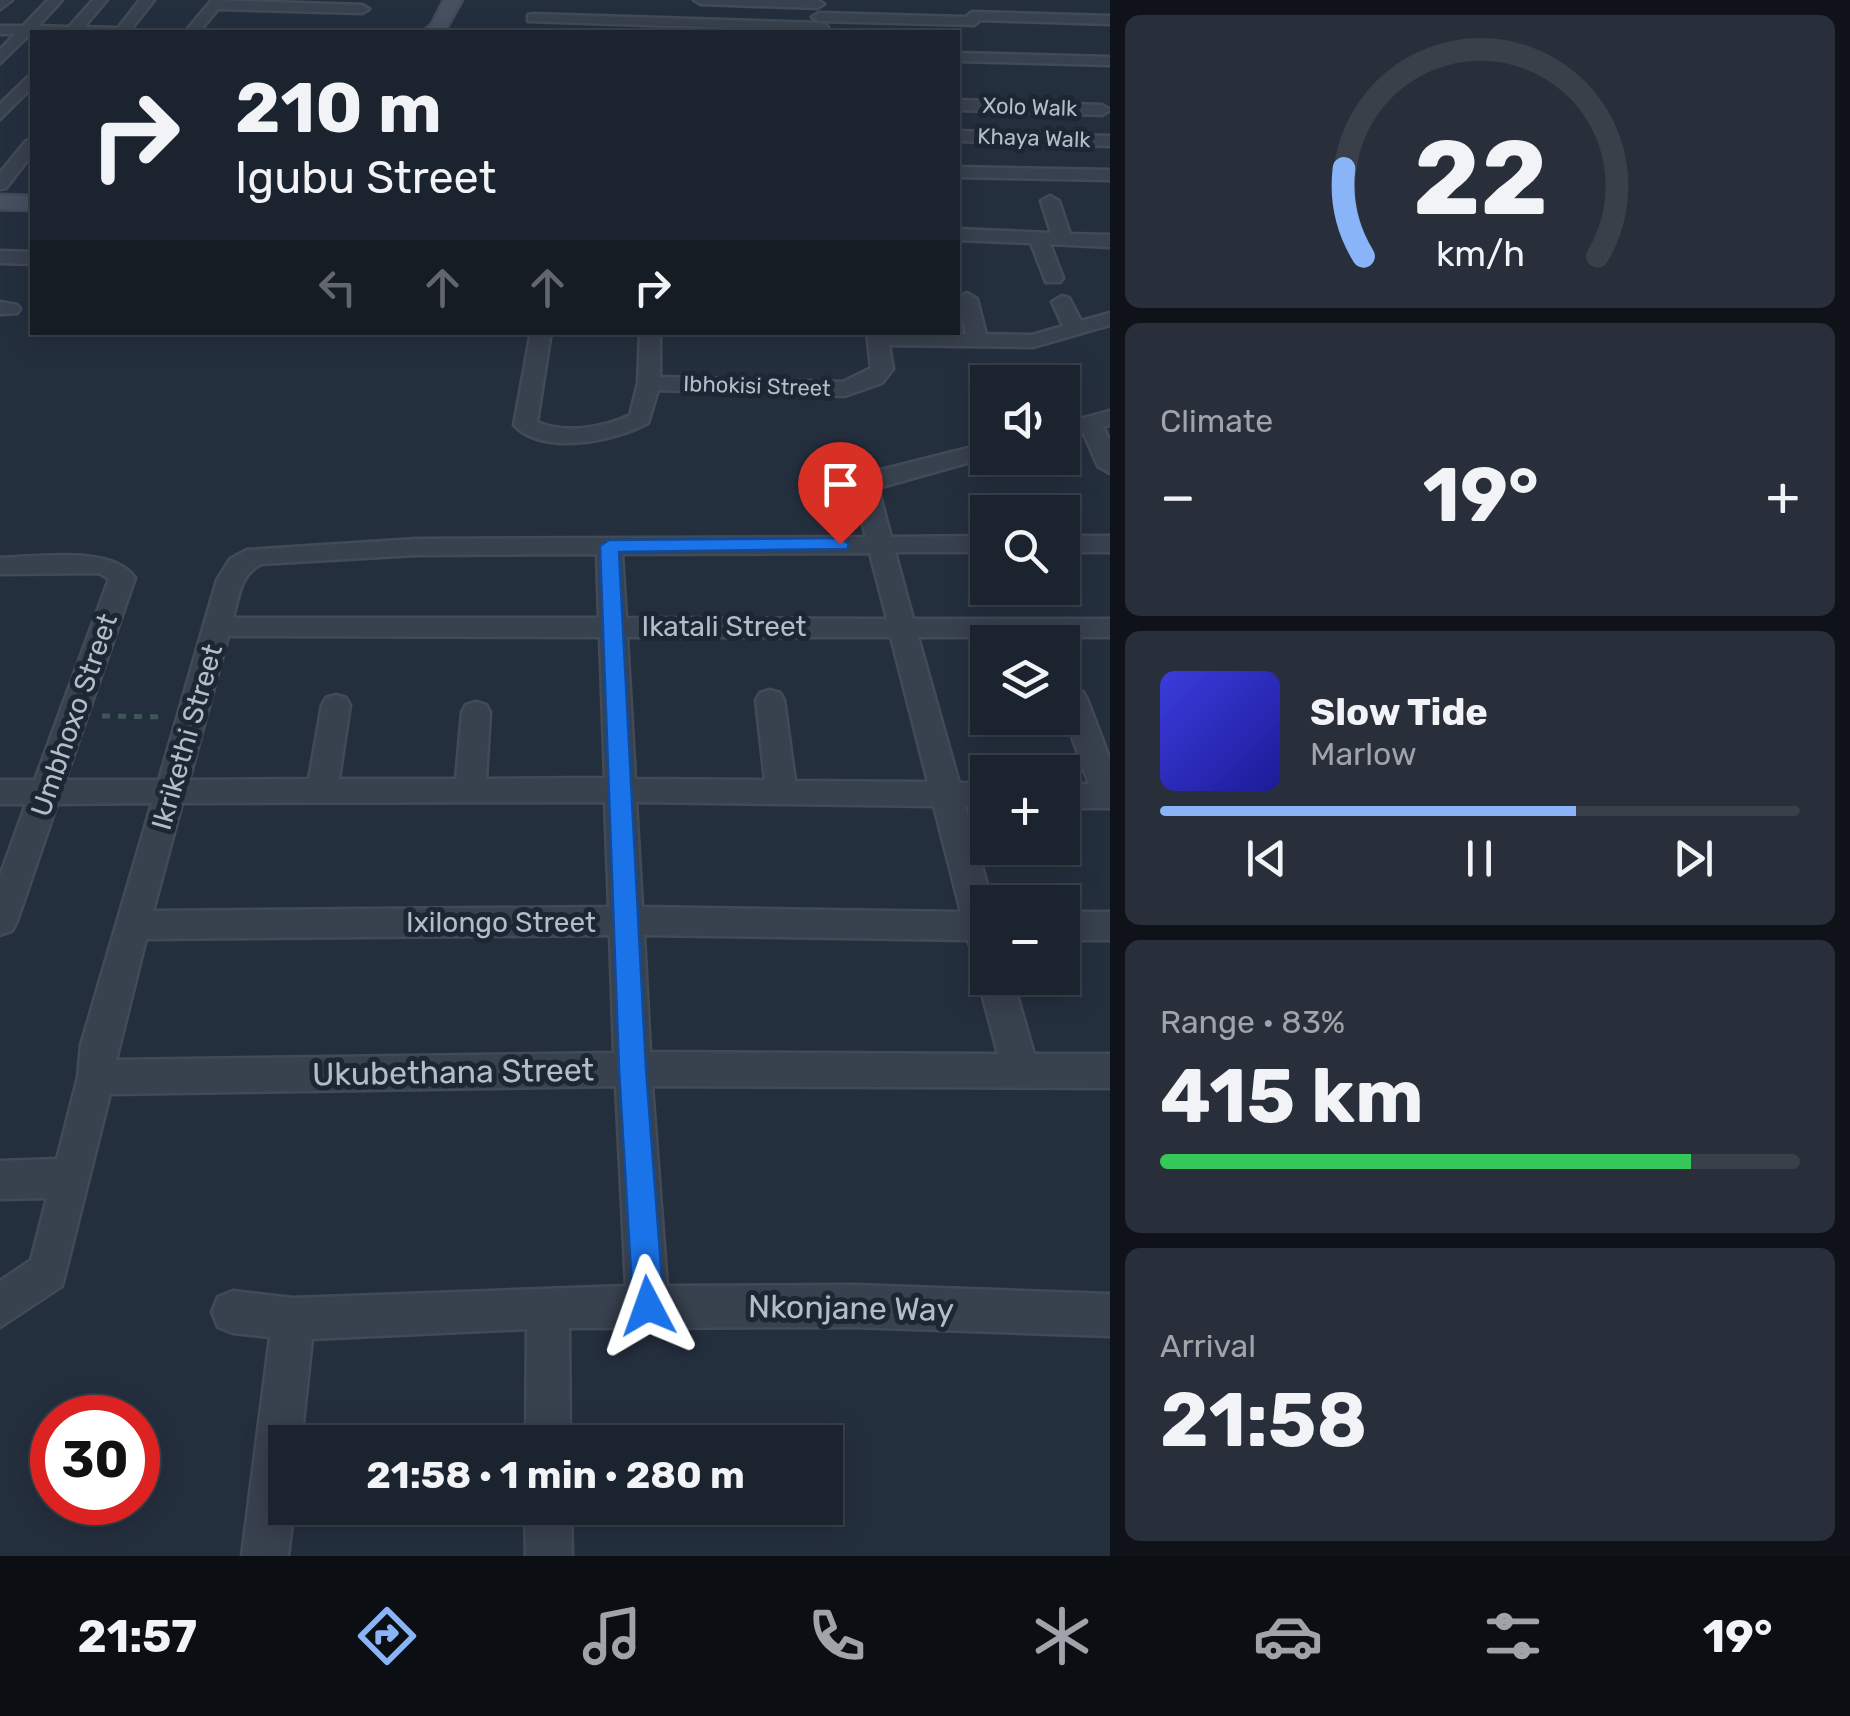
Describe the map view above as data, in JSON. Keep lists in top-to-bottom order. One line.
{"streets":{"street":["Xolo Walk","Khaya Walk","Ibhokisi Street","Ikatali Street","Umbhoxo Street","Ikrikethi Street","Ixilongo Street","Ukubethana Street","Nkonjane Way"]},"crossings":[["Ikatali Street","Ikrikethi Street"],["Ikrikethi Street","Ixilongo Street"],["Ikrikethi Street","Ukubethana Street"]],"page":{"turn":["210 m","Igubu Street"],"tile":["Climate",["Range · 83%","415 km"],["Arrival","21:58"]],"map_buttons":["+","−"],"heat":["−","19°","+"],"song":["Slow Tide","Marlow"],"limit":"30","trip":"21:58 · 1 min · 280 m","tabs":["21:57","19°"],"gauge":["22","km/h"]}}
